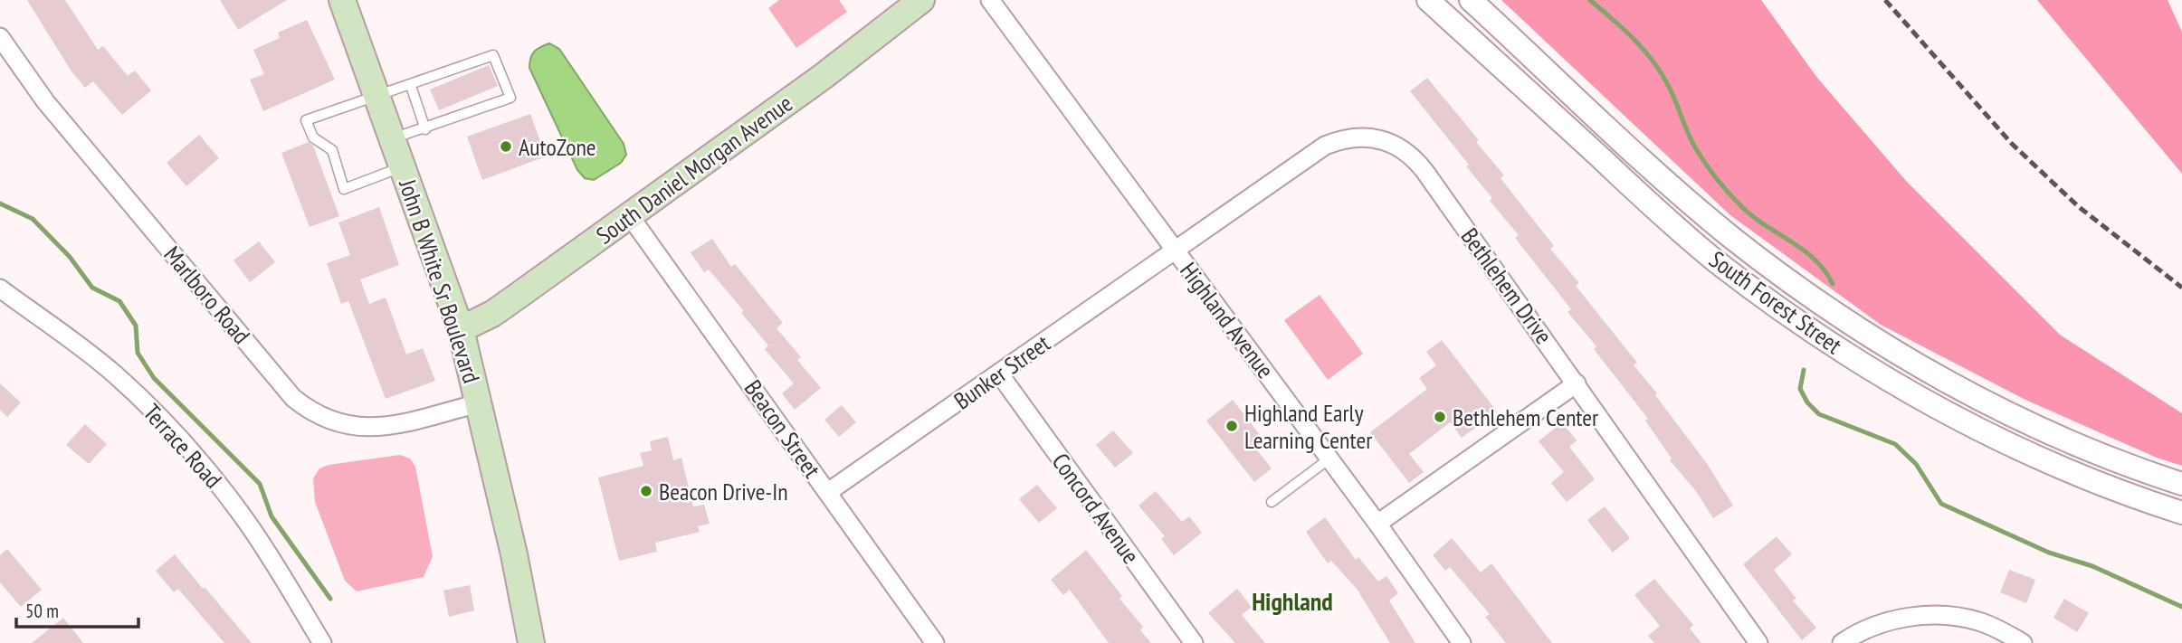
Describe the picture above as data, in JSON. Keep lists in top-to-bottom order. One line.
{"streets":{"main road":["South Daniel Morgan Avenue","John B White Sr Boulevard"],"street":["Bethlehem Drive","Marlboro Road","South Forest Street","Highland Avenue","Bunker Street","Beacon Street","Terrace Road","Concord Avenue"]},"crossings":[["South Daniel Morgan Avenue","John B White Sr Boulevard"],["South Daniel Morgan Avenue","Beacon Street"],["John B White Sr Boulevard","Marlboro Road"],["Bethlehem Drive","Highland Avenue"],["Bethlehem Drive","Bunker Street"],["Highland Avenue","Bunker Street"],["Bunker Street","Beacon Street"],["Bunker Street","Concord Avenue"]],"districts":["Highland"],"places":["AutoZone","Bethlehem Center","Highland Early Learning Center","Beacon Drive-In"],"scale_bar":"50 m"}
